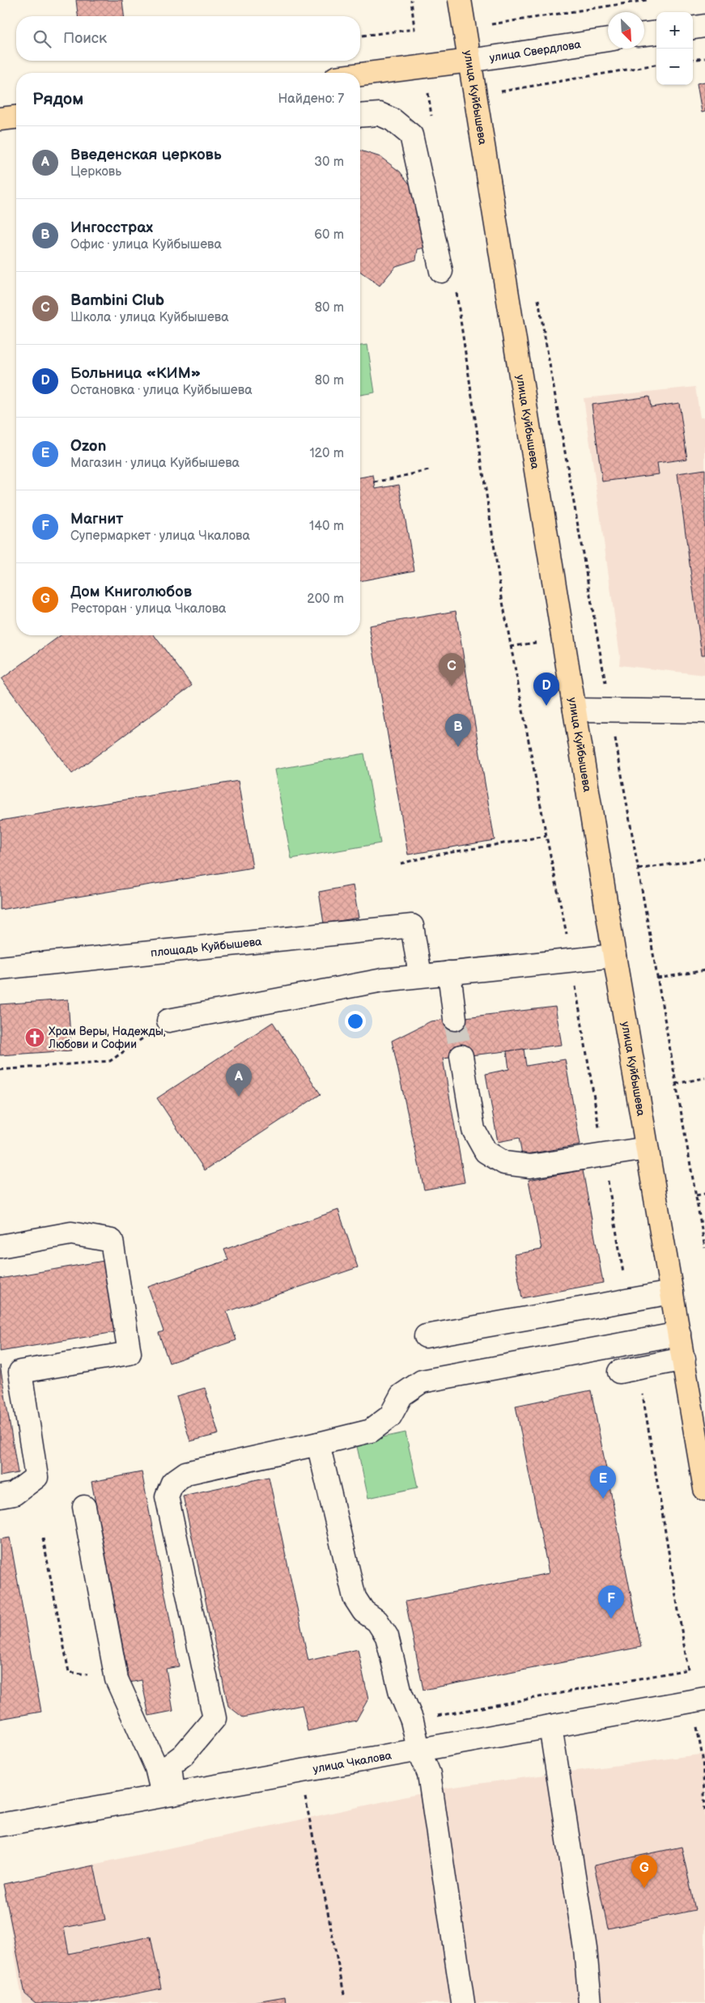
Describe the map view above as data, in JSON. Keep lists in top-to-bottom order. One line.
{"streets":{"main road":["улица Свердлова","улица Куйбышева"],"street":["площадь Куйбышева","улица Чкалова"]},"crossings":[["улица Свердлова","улица Куйбышева"]],"places":{"church":["Храм Веры, Надежды, Любови и Софии"]},"north":"bottom right","page":{"map_buttons":["+","−"],"search":"Поиск","heading":["Рядом","Найдено: 7"],"list":[{"mark":"A","name":"Введенская церковь","note":"Церковь","value":"30 m"},{"mark":"B","name":"Ингосстрах","note":"Офис · улица Куйбышева","value":"60 m"},{"mark":"C","name":"Bambini Club","note":"Школа · улица Куйбышева","value":"80 m"},{"mark":"D","name":"Больница «КИМ»","note":"Остановка · улица Куйбышева","value":"80 m"},{"mark":"E","name":"Ozon","note":"Магазин · улица Куйбышева","value":"120 m"},{"mark":"F","name":"Магнит","note":"Супермаркет · улица Чкалова","value":"140 m"},{"mark":"G","name":"Дом Книголюбов","note":"Ресторан · улица Чкалова","value":"200 m"}],"pins":["C","D","B","A","E","F","G"]}}
